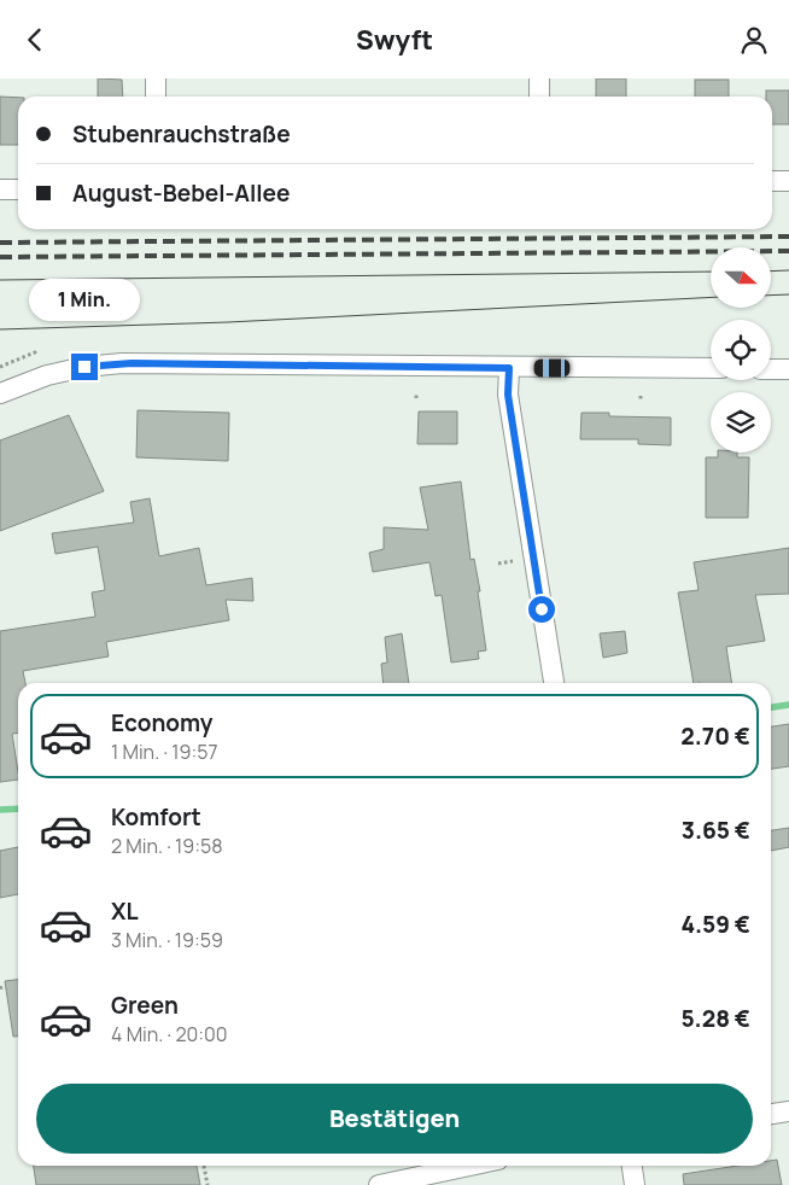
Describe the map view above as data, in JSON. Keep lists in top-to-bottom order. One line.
{"north":"right","page":{"header":"Swyft","banner":["Stubenrauchstraße","August-Bebel-Allee"],"bubble":"1 Min.","list":[{"name":"Economy","note":"1 Min. · 19:57","value":"2.70 €"},{"name":"Komfort","note":"2 Min. · 19:58","value":"3.65 €"},{"name":"XL","note":"3 Min. · 19:59","value":"4.59 €"},{"name":"Green","note":"4 Min. · 20:00","value":"5.28 €"}],"buttons":"Bestätigen"}}
